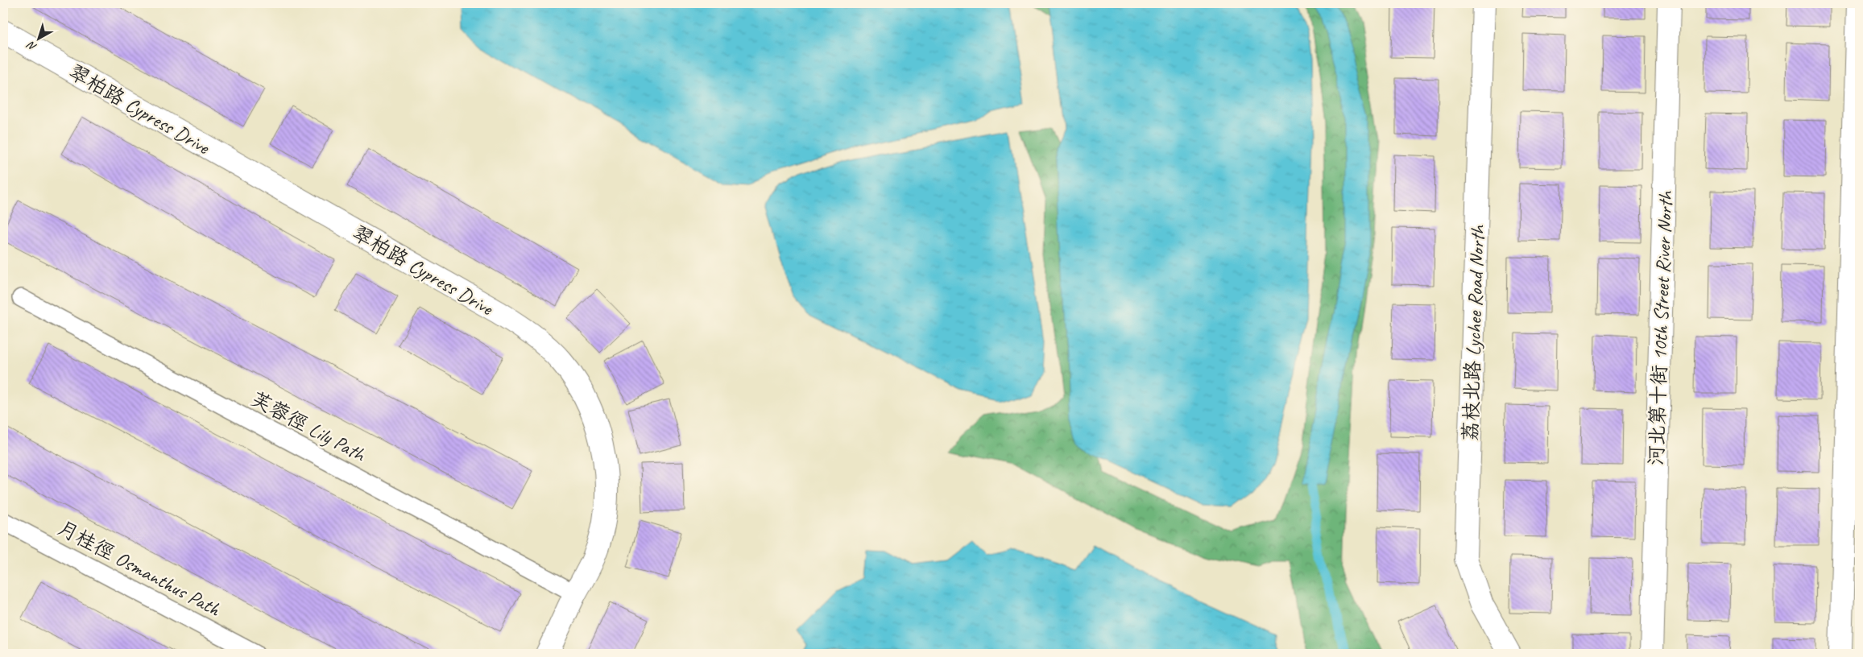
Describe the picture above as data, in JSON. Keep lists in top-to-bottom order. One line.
{"streets":{"street":["翠柏路 Cypress Drive","河北第十街 10th Street River North","荔枝北路 Lychee Road North"],"lane":["芙蓉徑 Lily Path","月桂徑 Osmanthus Path"]},"crossings":[["翠柏路 Cypress Drive","芙蓉徑 Lily Path"]],"north":"bottom left"}
